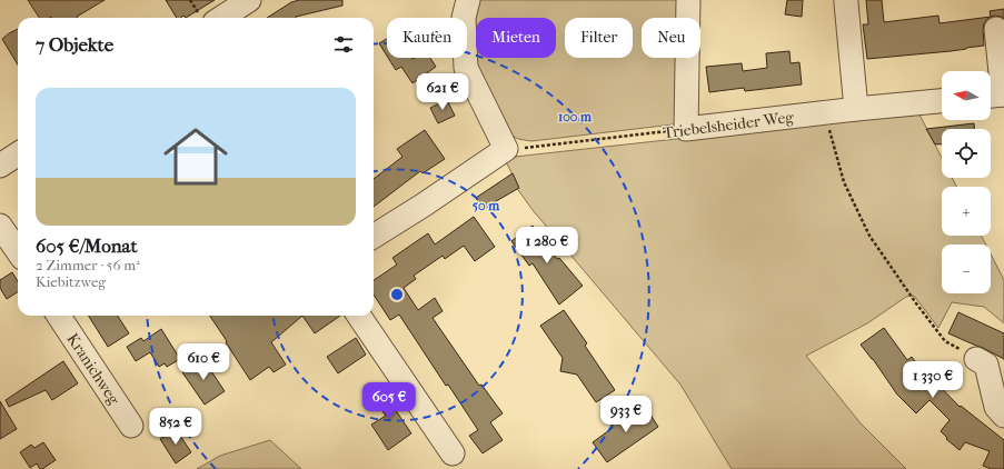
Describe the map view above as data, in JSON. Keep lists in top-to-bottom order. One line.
{"streets":{"street":["Triebelsheider Weg","Kranichweg"]},"north":"left","page":{"chip":["Kaufen","Mieten","Filter","Neu"],"heading":"7 Objekte","map_buttons":["+","−"],"list":[{"name":"605 €/Monat","note":"2 Zimmer · 56 m² · Kiebitzweg"}],"price":["621 €","1 280 €","610 €","1 330 €","605 €","933 €","852 €"]},"rings":["100 m","50 m"]}
